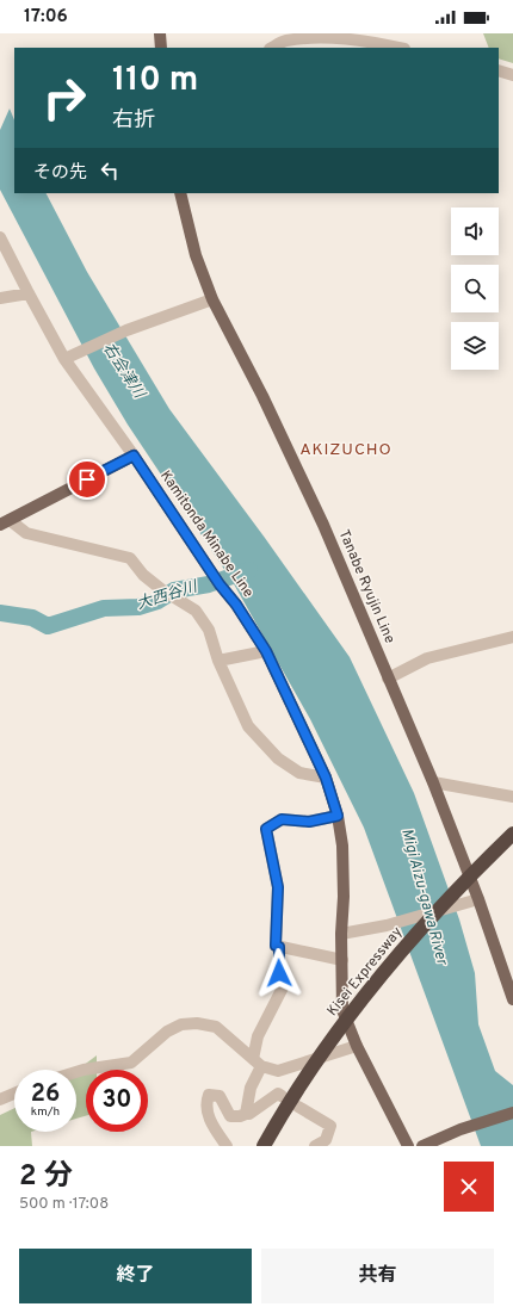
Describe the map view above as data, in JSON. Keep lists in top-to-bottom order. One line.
{"streets":{"highway":["Kisei Expressway"],"main road":["Kamitonda Minabe Line","Tanabe Ryujin Line"]},"districts":["AKIZUCHO"],"water":["右会津川","大西谷川","Migi Aizu-gawa River"],"page":{"status":"17:06","turn":["110 m","右折"],"then":"その先","speed":"26 km/h","limit":"30","heading":["2 分","500 m · 17:08"],"buttons":["終了","共有"]}}
